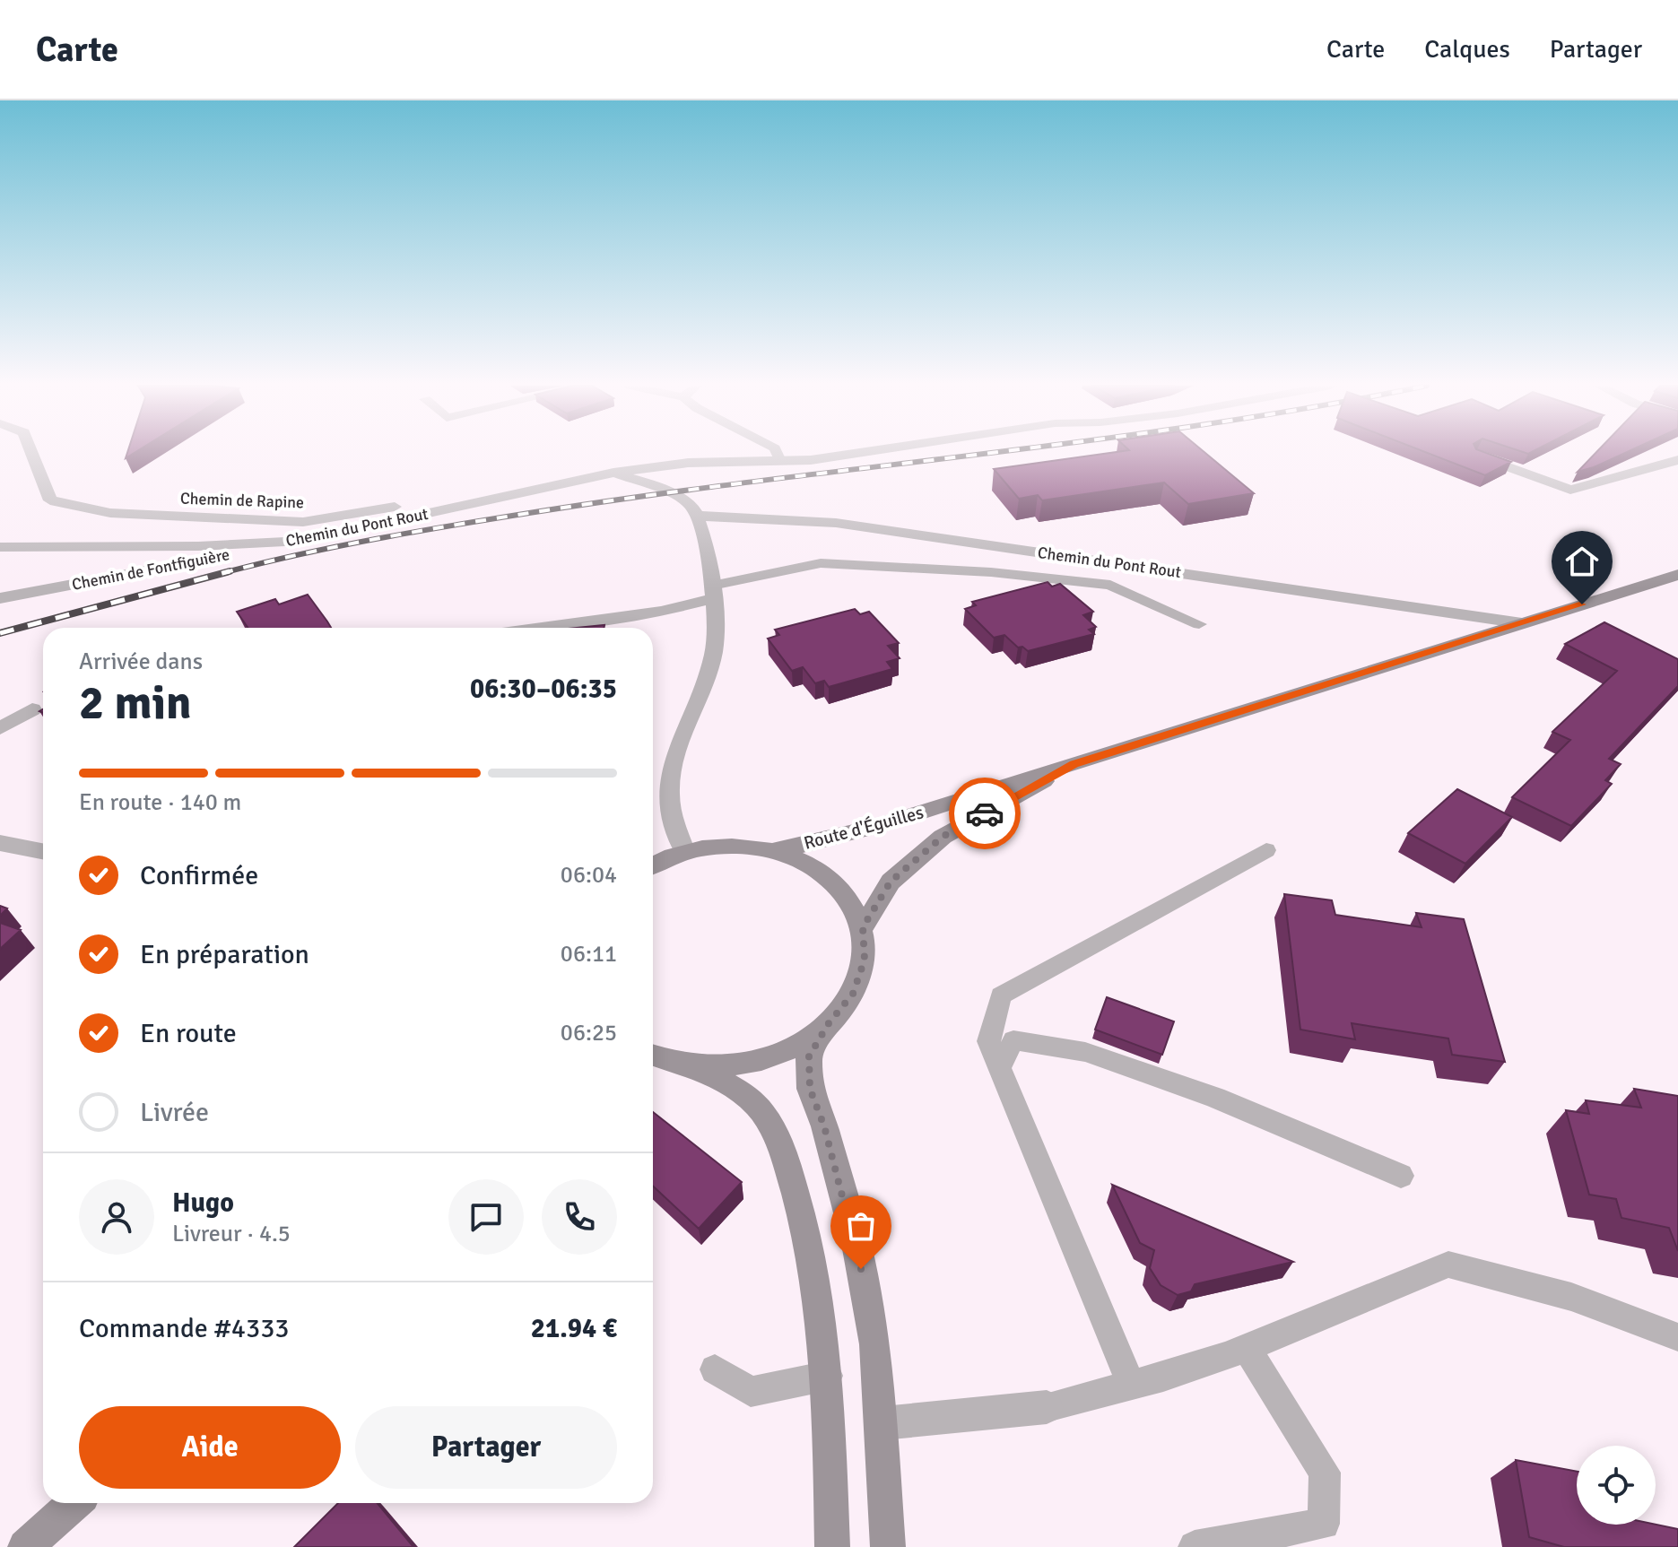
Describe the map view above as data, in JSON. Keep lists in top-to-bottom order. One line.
{"streets":{"street":["Chemin de Rapine","Chemin du Pont Rout","Chemin de Fontfiguière","Route d'Éguilles"]},"crossings":[["Chemin de Rapine","Chemin du Pont Rout"],["Chemin du Pont Rout","Chemin de Fontfiguière"],["Chemin du Pont Rout","Route d'Éguilles"]],"page":{"header":"Carte","nav":["Carte","Calques","Partager"],"heading":["2 min","Arrivée dans","06:30–06:35"],"panel":["Hugo","Livreur · 4.5","Commande #4333","21.94 €"],"bar":"En route · 140 m","list":[["Confirmée","06:04"],["En préparation","06:11"],["En route","06:25"],"Livrée"],"buttons":["Aide","Partager"]}}
